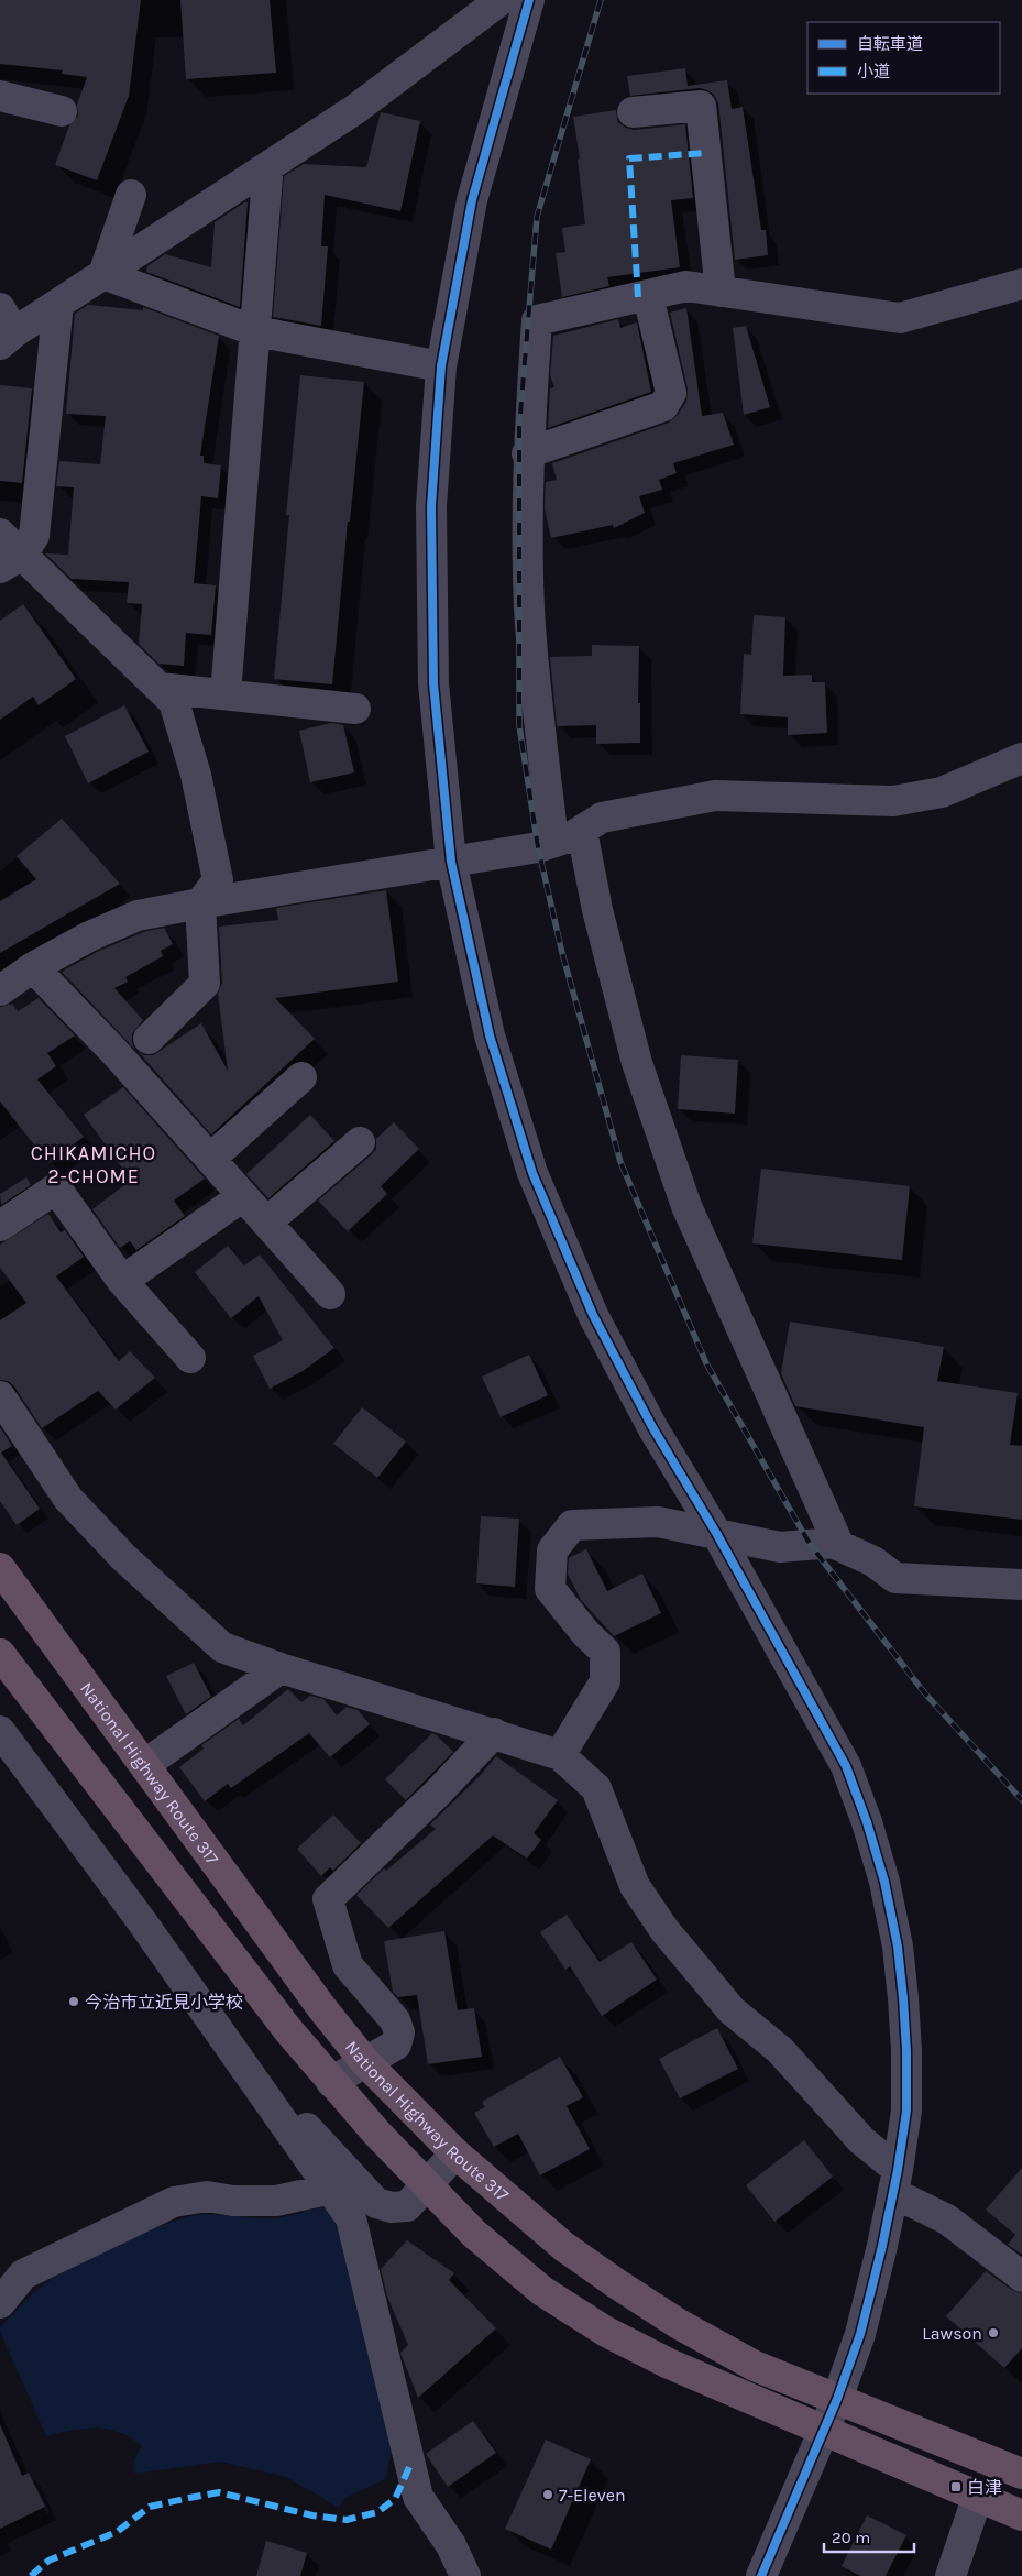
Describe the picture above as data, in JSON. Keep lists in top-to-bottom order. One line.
{"streets":{"highway":["National Highway Route 317"]},"districts":["CHIKAMICHO 2-CHOME"],"places":{"other":["今治市立近見小学校","Lawson","7-Eleven"],"transit":["白津"]},"legend":["自転車道","小道"],"scale_bar":"20 m"}
